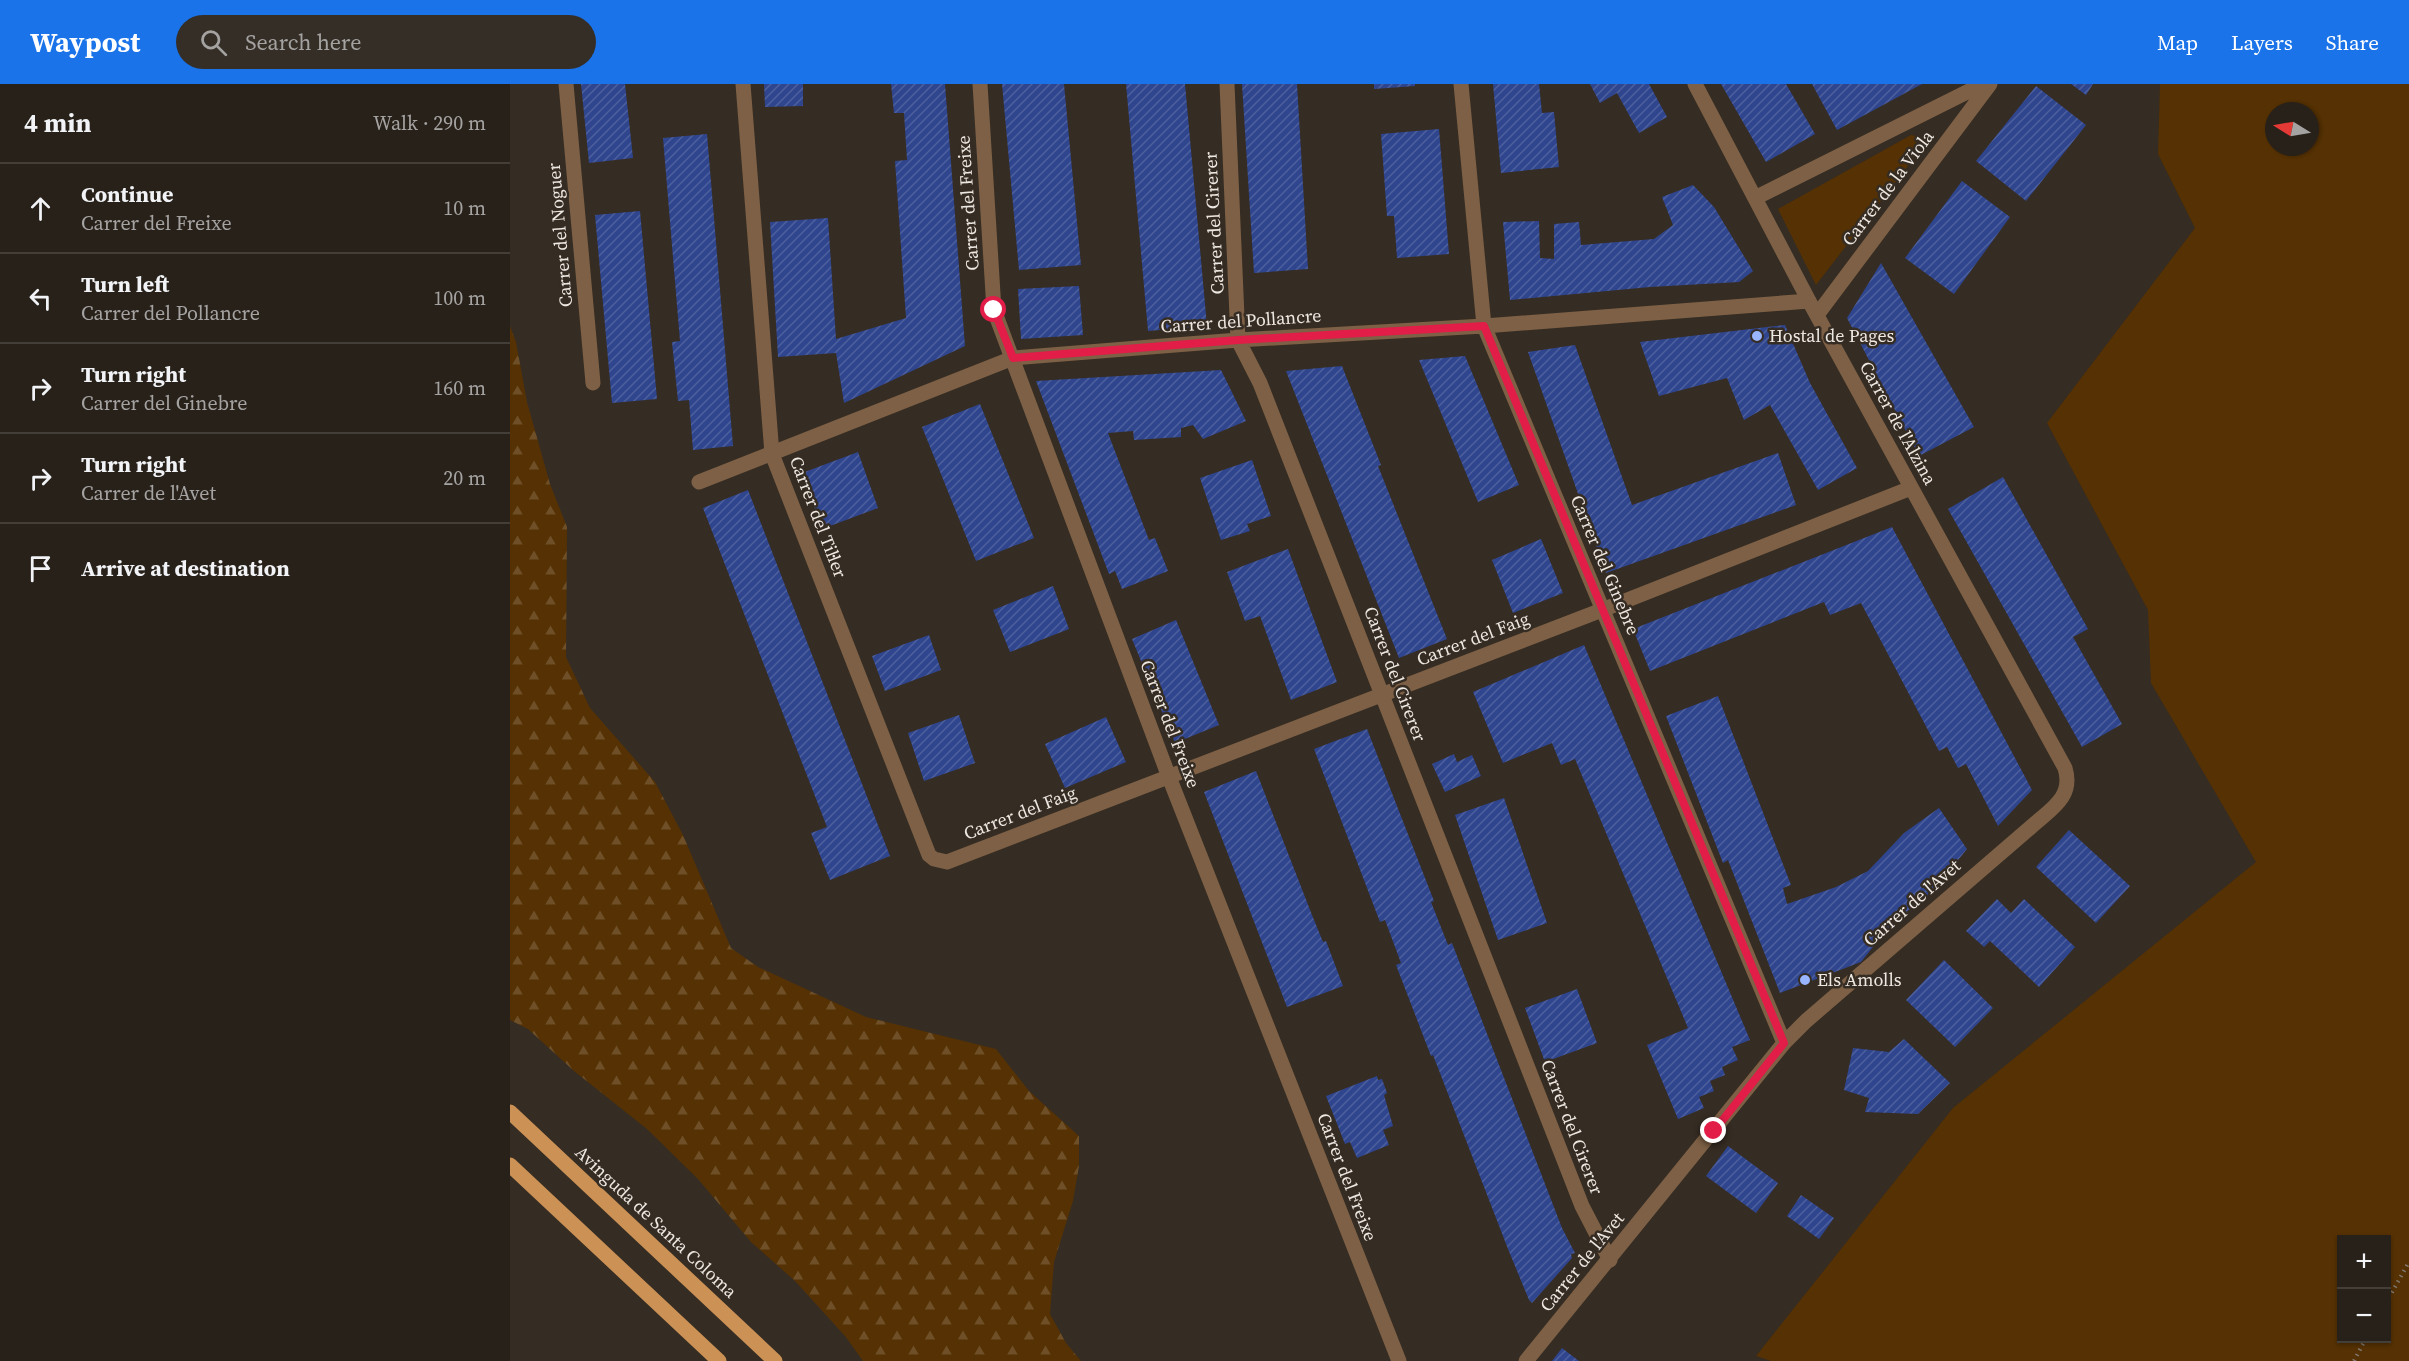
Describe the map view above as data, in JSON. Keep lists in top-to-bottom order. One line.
{"streets":{"main road":["Avinguda de Santa Coloma"],"street":["Carrer de la Viola","Carrer del Freixe","Carrer del Cirerer","Carrer del Noguer","Carrer del Pollancre","Carrer de l'Alzina","Carrer del Til·ler","Carrer del Ginebre","Carrer del Faig","Carrer de l'Avet"]},"crossings":[["Carrer de la Viola","Carrer de l'Alzina"],["Carrer del Freixe","Carrer del Pollancre"],["Carrer del Freixe","Carrer del Faig"],["Carrer del Cirerer","Carrer del Pollancre"],["Carrer del Cirerer","Carrer del Faig"],["Carrer del Cirerer","Carrer de l'Avet"],["Carrer del Pollancre","Carrer de l'Alzina"],["Carrer del Pollancre","Carrer del Til·ler"],["Carrer del Pollancre","Carrer del Ginebre"],["Carrer de l'Alzina","Carrer del Faig"],["Carrer de l'Alzina","Carrer de l'Avet"],["Carrer del Til·ler","Carrer del Faig"],["Carrer del Ginebre","Carrer del Faig"],["Carrer del Ginebre","Carrer de l'Avet"]],"places":["Hostal de Pages","Els Amolls"],"north":"left","page":{"header":"Waypost","search":"Search here","nav":["Map","Layers","Share"],"heading":["4 min","Walk · 290 m"],"list":[["Continue","Carrer del Freixe","10 m"],["Turn left","Carrer del Pollancre","100 m"],["Turn right","Carrer del Ginebre","160 m"],["Turn right","Carrer de l'Avet","20 m"],"Arrive at destination"],"map_buttons":["+","−"]}}
